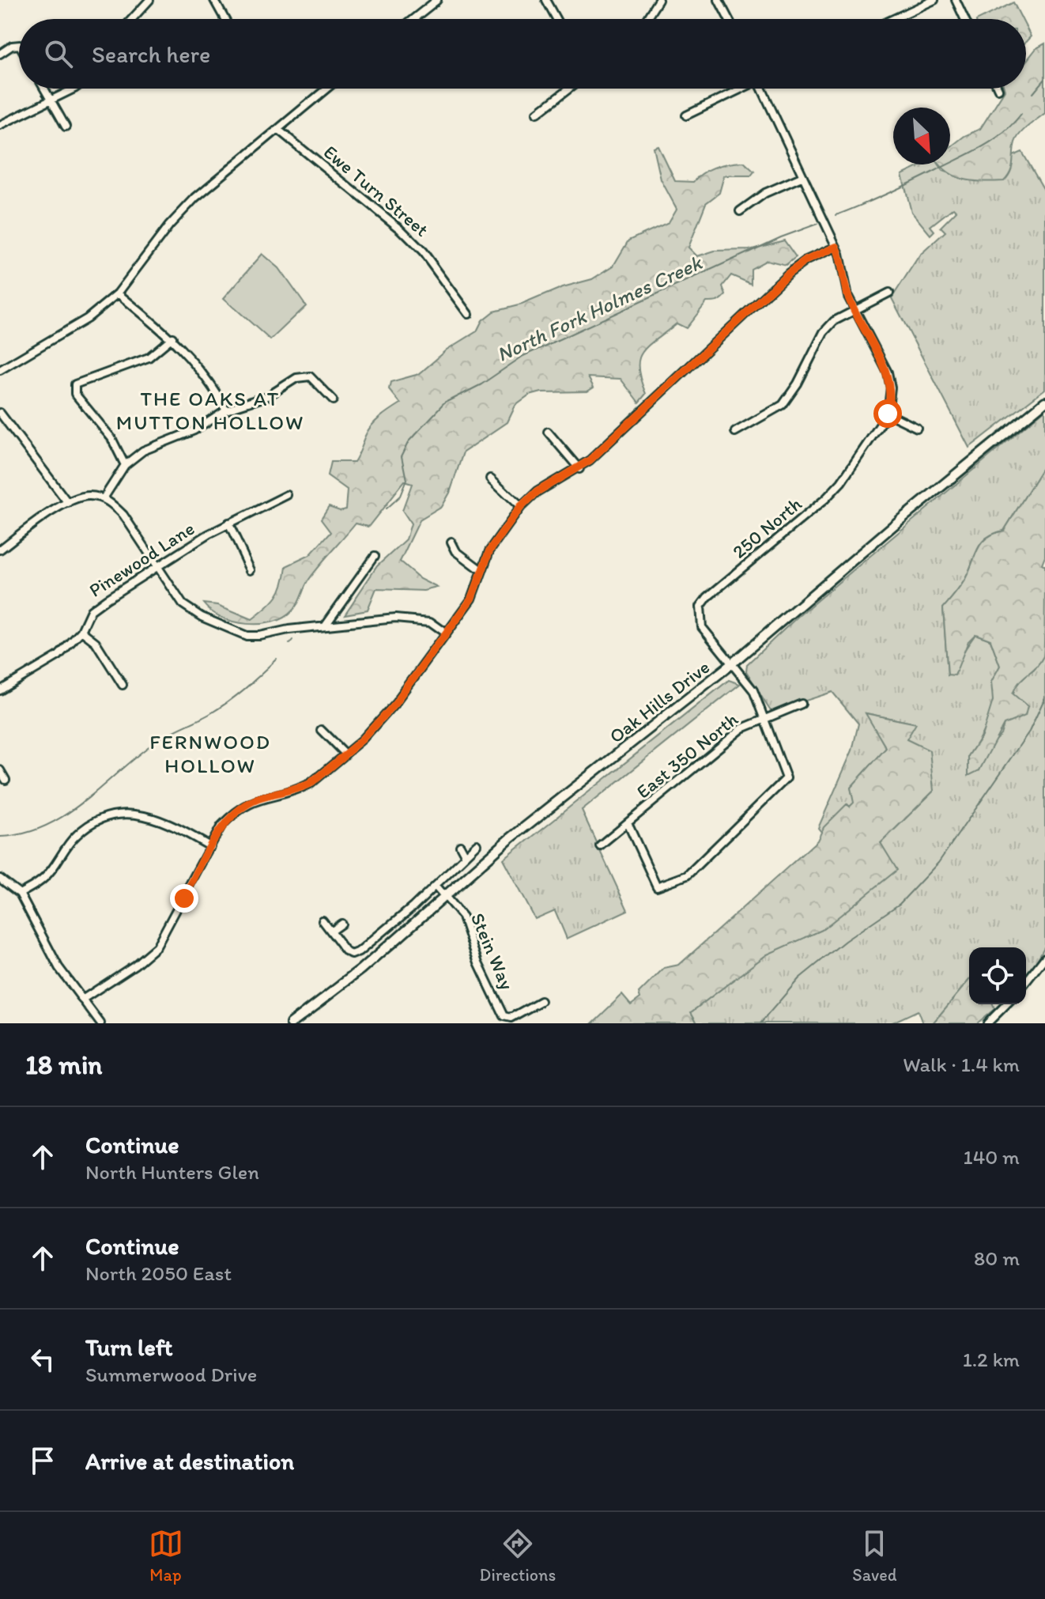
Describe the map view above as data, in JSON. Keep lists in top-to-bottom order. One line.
{"streets":{"main road":["Oak Hills Drive"],"street":["Ewe Turn Street","250 North","Pinewood Lane","East 350 North","Stein Way"]},"crossings":[["250 North","Oak Hills Drive"],["Oak Hills Drive","Stein Way"]],"districts":["THE OAKS AT MUTTON HOLLOW","FERNWOOD HOLLOW"],"water":["North Fork Holmes Creek"],"north":"bottom right","page":{"search":"Search here","heading":["18 min","Walk · 1.4 km"],"list":[["Continue","North Hunters Glen","140 m"],["Continue","North 2050 East","80 m"],["Turn left","Summerwood Drive","1.2 km"],"Arrive at destination"],"nav":["Map","Directions","Saved"]}}
